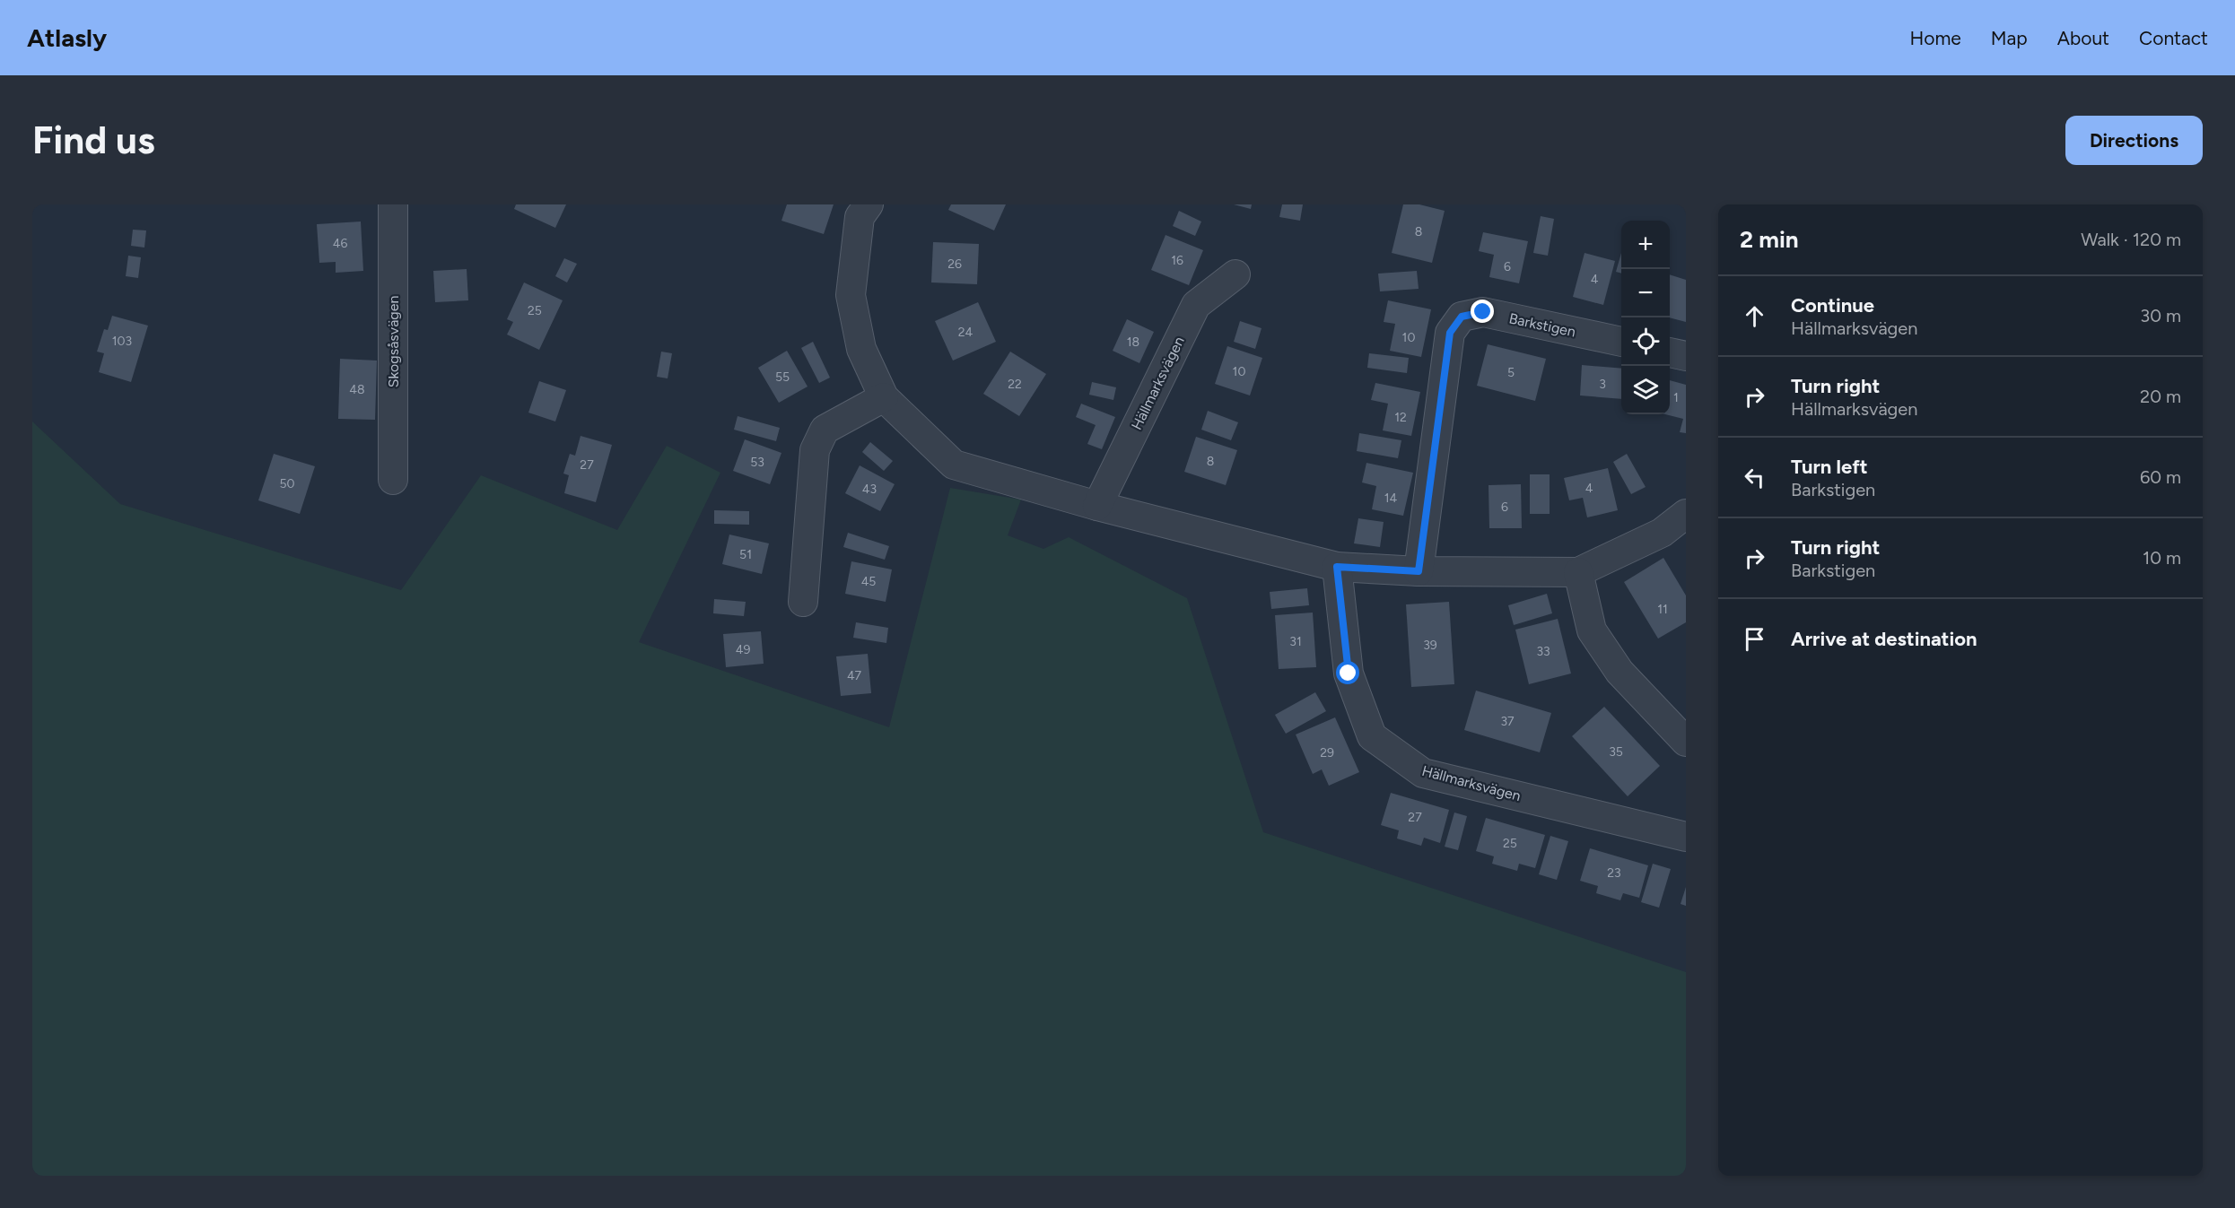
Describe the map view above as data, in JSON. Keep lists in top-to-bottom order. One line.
{"streets":{"street":["Barkstigen","Skogsåsvägen","Hällmarksvägen"]},"house_numbers":["8","46","16","26","6","4","25","24","10","103","18","10","5","55","22","3","48","1","12","8","53","27","50","4","43","14","6","51","45","11","31","39","49","33","47","37","35","29","27","25","23"],"page":{"header":"Atlasly","nav":["Home","Map","About","Contact"],"buttons":"Directions","title":"Find us","heading":["2 min","Walk · 120 m"],"map_buttons":["+","−"],"list":[["Continue","Hällmarksvägen","30 m"],["Turn right","Hällmarksvägen","20 m"],["Turn left","Barkstigen","60 m"],["Turn right","Barkstigen","10 m"],"Arrive at destination"]}}
